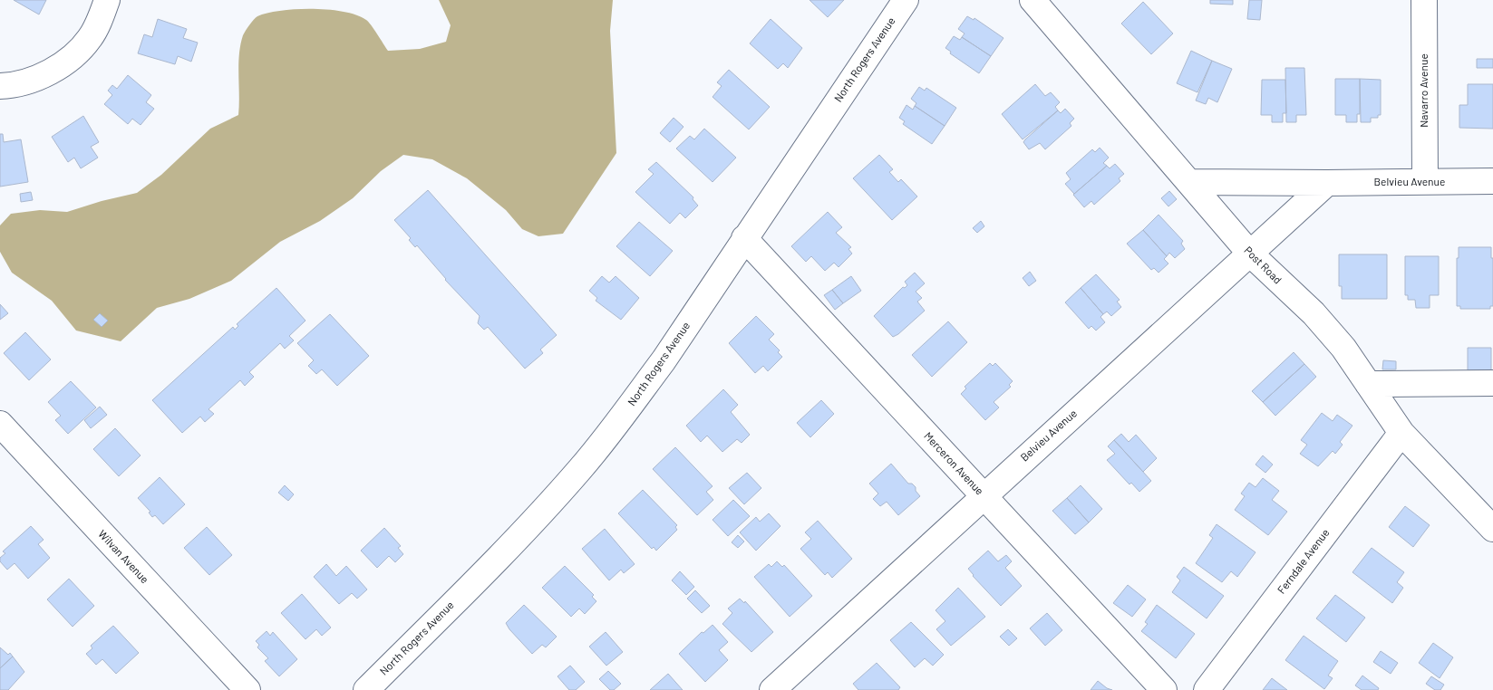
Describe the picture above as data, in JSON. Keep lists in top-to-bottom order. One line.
{"streets":{"street":["North Rogers Avenue","Navarro Avenue","Belvieu Avenue","Post Road","Merceron Avenue","Wilvan Avenue","Ferndale Avenue"]},"crossings":[["North Rogers Avenue","Merceron Avenue"],["Navarro Avenue","Belvieu Avenue"],["Belvieu Avenue","Post Road"],["Belvieu Avenue","Merceron Avenue"],["Post Road","Ferndale Avenue"]]}
